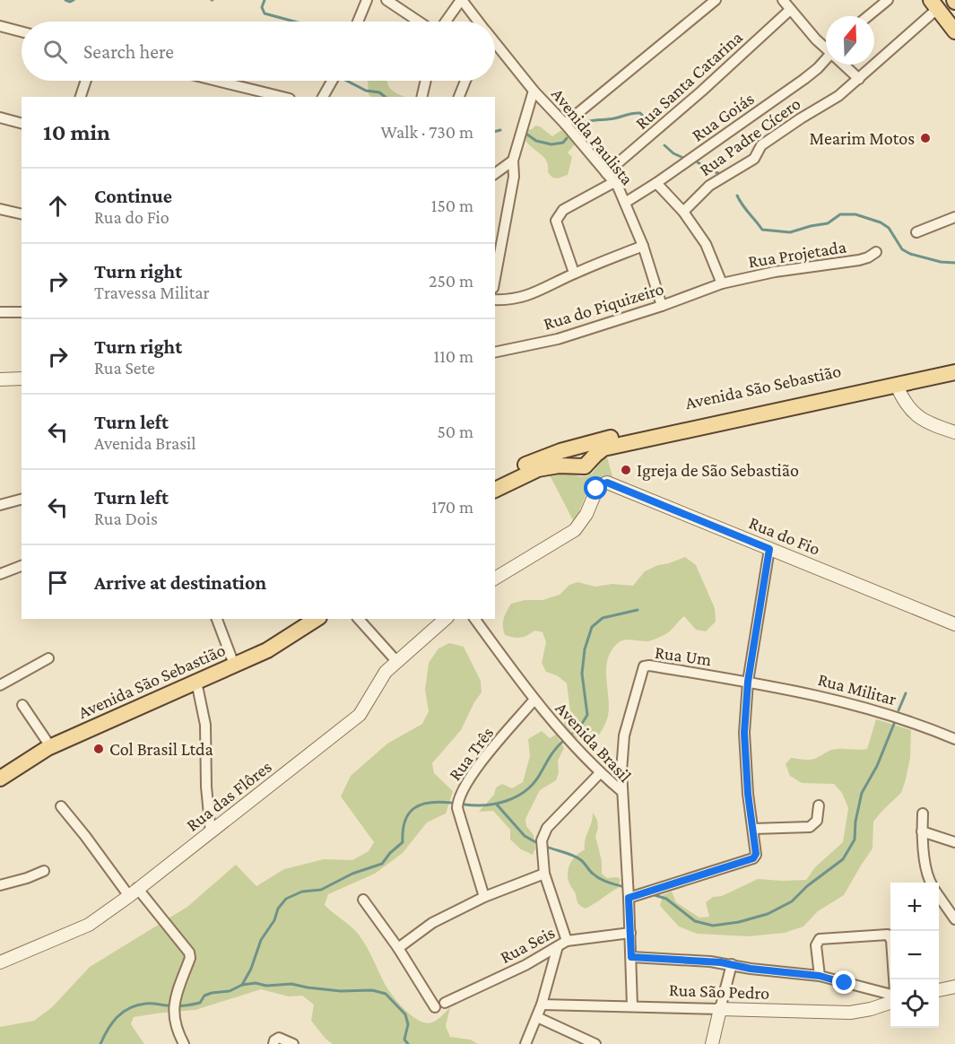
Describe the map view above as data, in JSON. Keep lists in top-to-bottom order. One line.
{"streets":{"main road":["Avenida São Sebastião"],"street":["Rua Santa Catarina","Rua Goiás","Avenida Paulista","Rua Padre Cícero","Rua Projetada","Rua do Piquizeiro","Rua do Fio","Rua Um","Rua Militar","Avenida Brasil","Rua Três","Rua das Flôres","Rua Seis","Rua São Pedro"]},"crossings":[["Rua Santa Catarina","Avenida Paulista"],["Rua Goiás","Avenida Paulista"],["Avenida Paulista","Rua do Piquizeiro"],["Rua Projetada","Rua do Piquizeiro"],["Rua Um","Rua Militar"],["Rua Um","Avenida Brasil"],["Avenida Brasil","Rua Três"],["Avenida Brasil","Rua Seis"],["Avenida Brasil","Rua São Pedro"]],"places":["Mearim Motos","Igreja de São Sebastião","Col Brasil Ltda"],"north":"top","page":{"search":"Search here","heading":["10 min","Walk · 730 m"],"list":[["Continue","Rua do Fio","150 m"],["Turn right","Travessa Militar","250 m"],["Turn right","Rua Sete","110 m"],["Turn left","Avenida Brasil","50 m"],["Turn left","Rua Dois","170 m"],"Arrive at destination"],"map_buttons":["+","−"]}}
